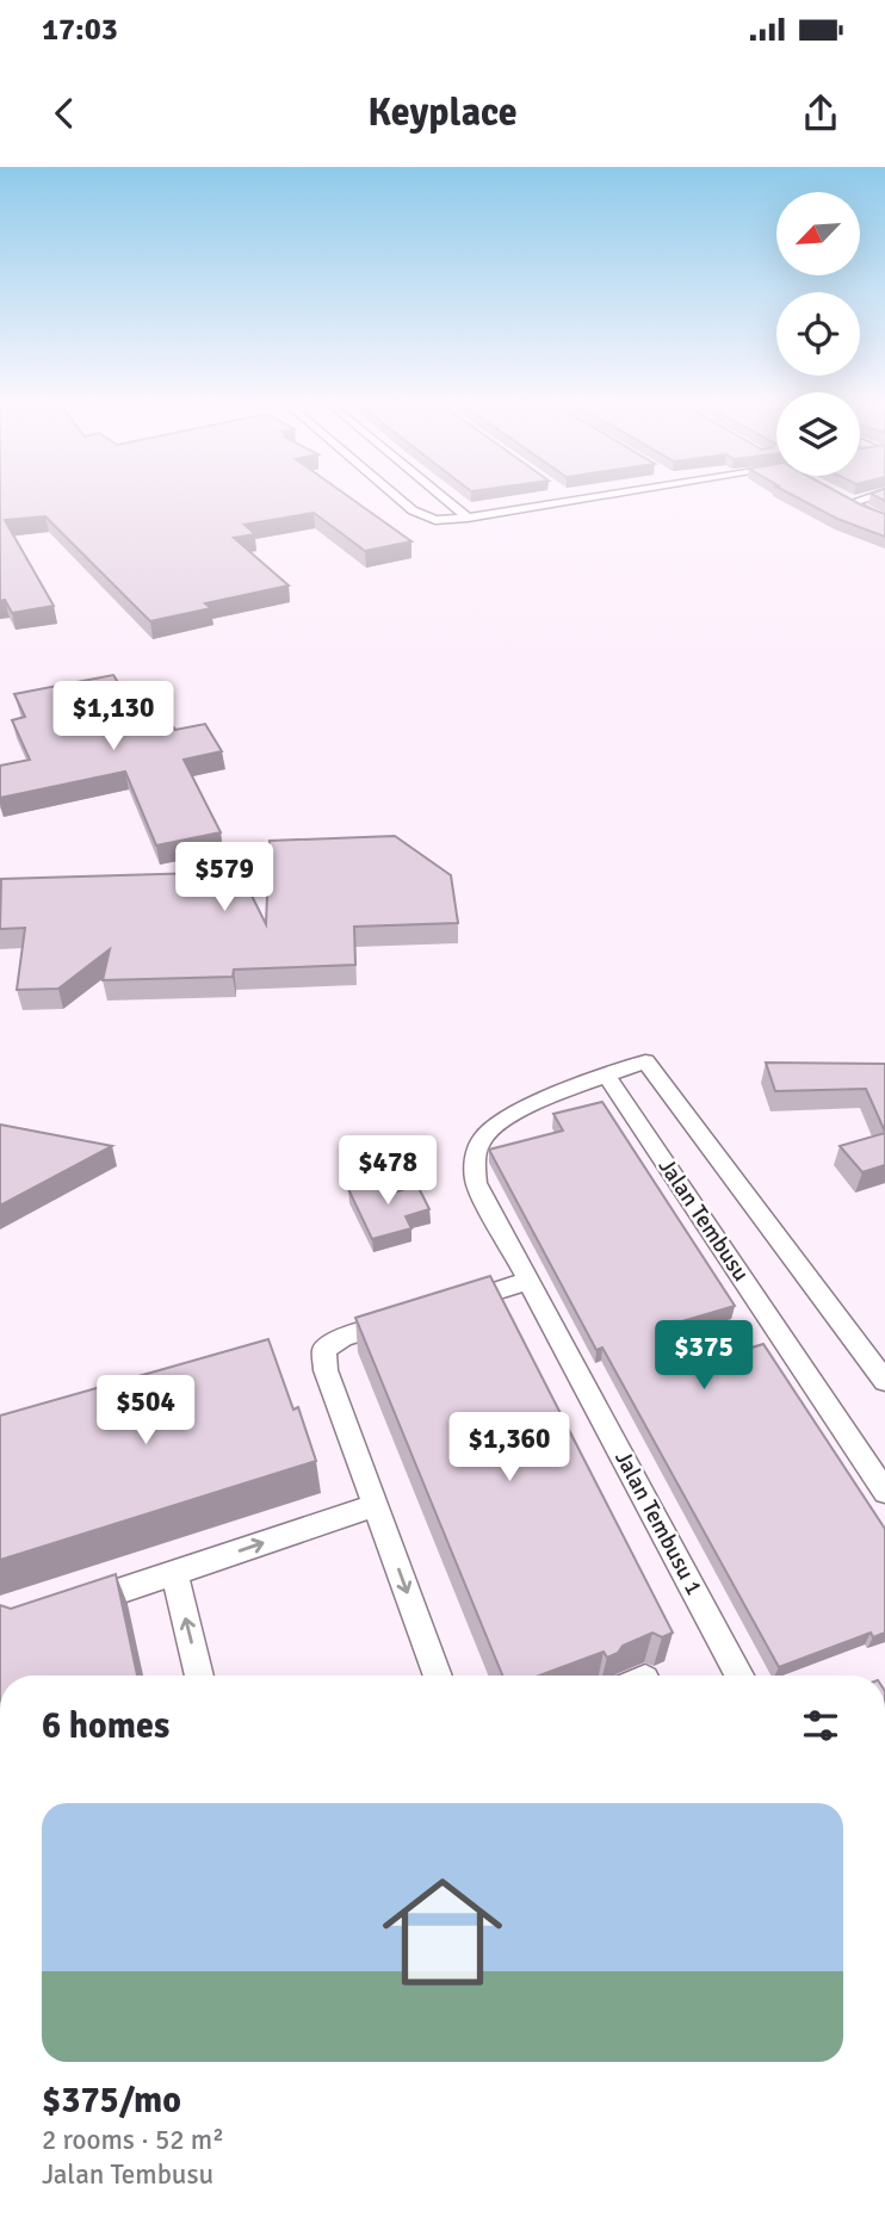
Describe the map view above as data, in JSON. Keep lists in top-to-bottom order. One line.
{"streets":{"street":["Jalan Tembusu","Jalan Tembusu 1"]},"crossings":[["Jalan Tembusu","Jalan Tembusu 1"]],"north":"bottom left","page":{"status":"17:03","header":"Keyplace","price":["$1,130","$579","$478","$375","$504","$1,360"],"heading":"6 homes","list":[{"name":"$375/mo","note":"2 rooms · 52 m² · Jalan Tembusu"}]}}
